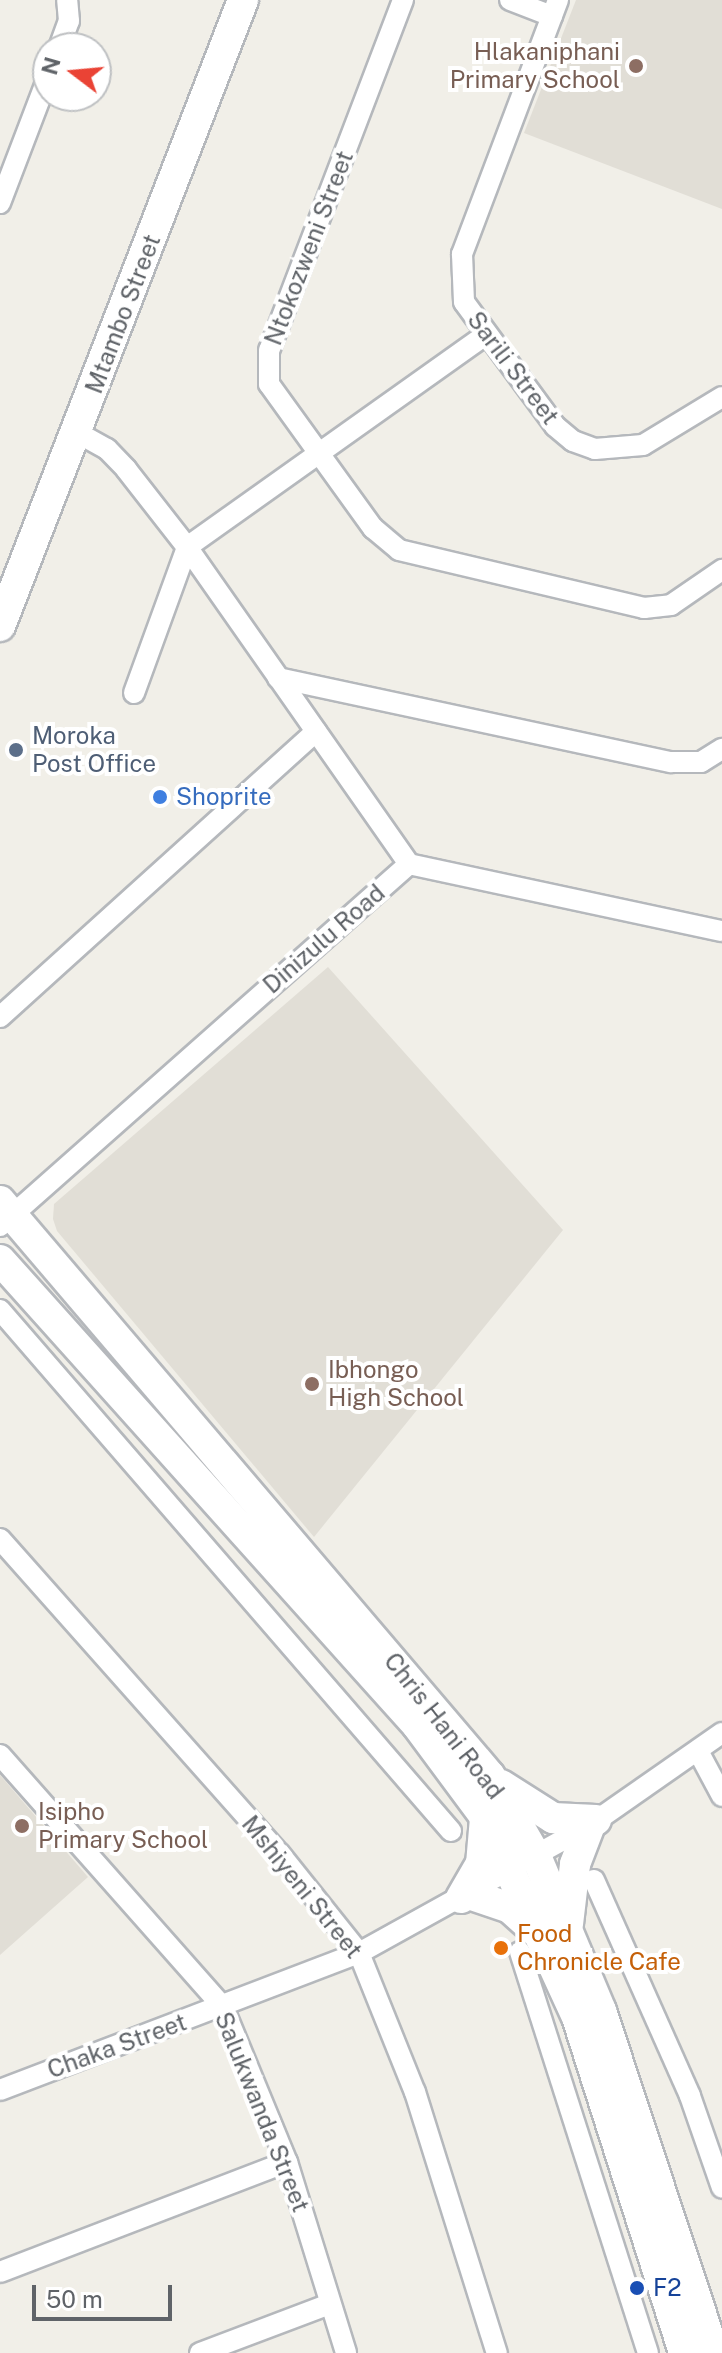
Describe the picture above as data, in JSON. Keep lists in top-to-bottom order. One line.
{"streets":{"main road":["Mtambo Street","Chris Hani Road"],"street":["Ntokozweni Street","Sarili Street","Dinizulu Road","Mshiyeni Street","Chaka Street","Salukwanda Street"]},"crossings":[["Dinizulu Road","Chris Hani Road"],["Chris Hani Road","Chaka Street"],["Mshiyeni Street","Chaka Street"],["Chaka Street","Salukwanda Street"]],"places":["Hlakaniphani Primary School","Moroka Post Office","Shoprite","Ibhongo High School","Isipho Primary School","Food Chronicle Cafe","F2"],"scale_bar":"50 m","north":"left"}
